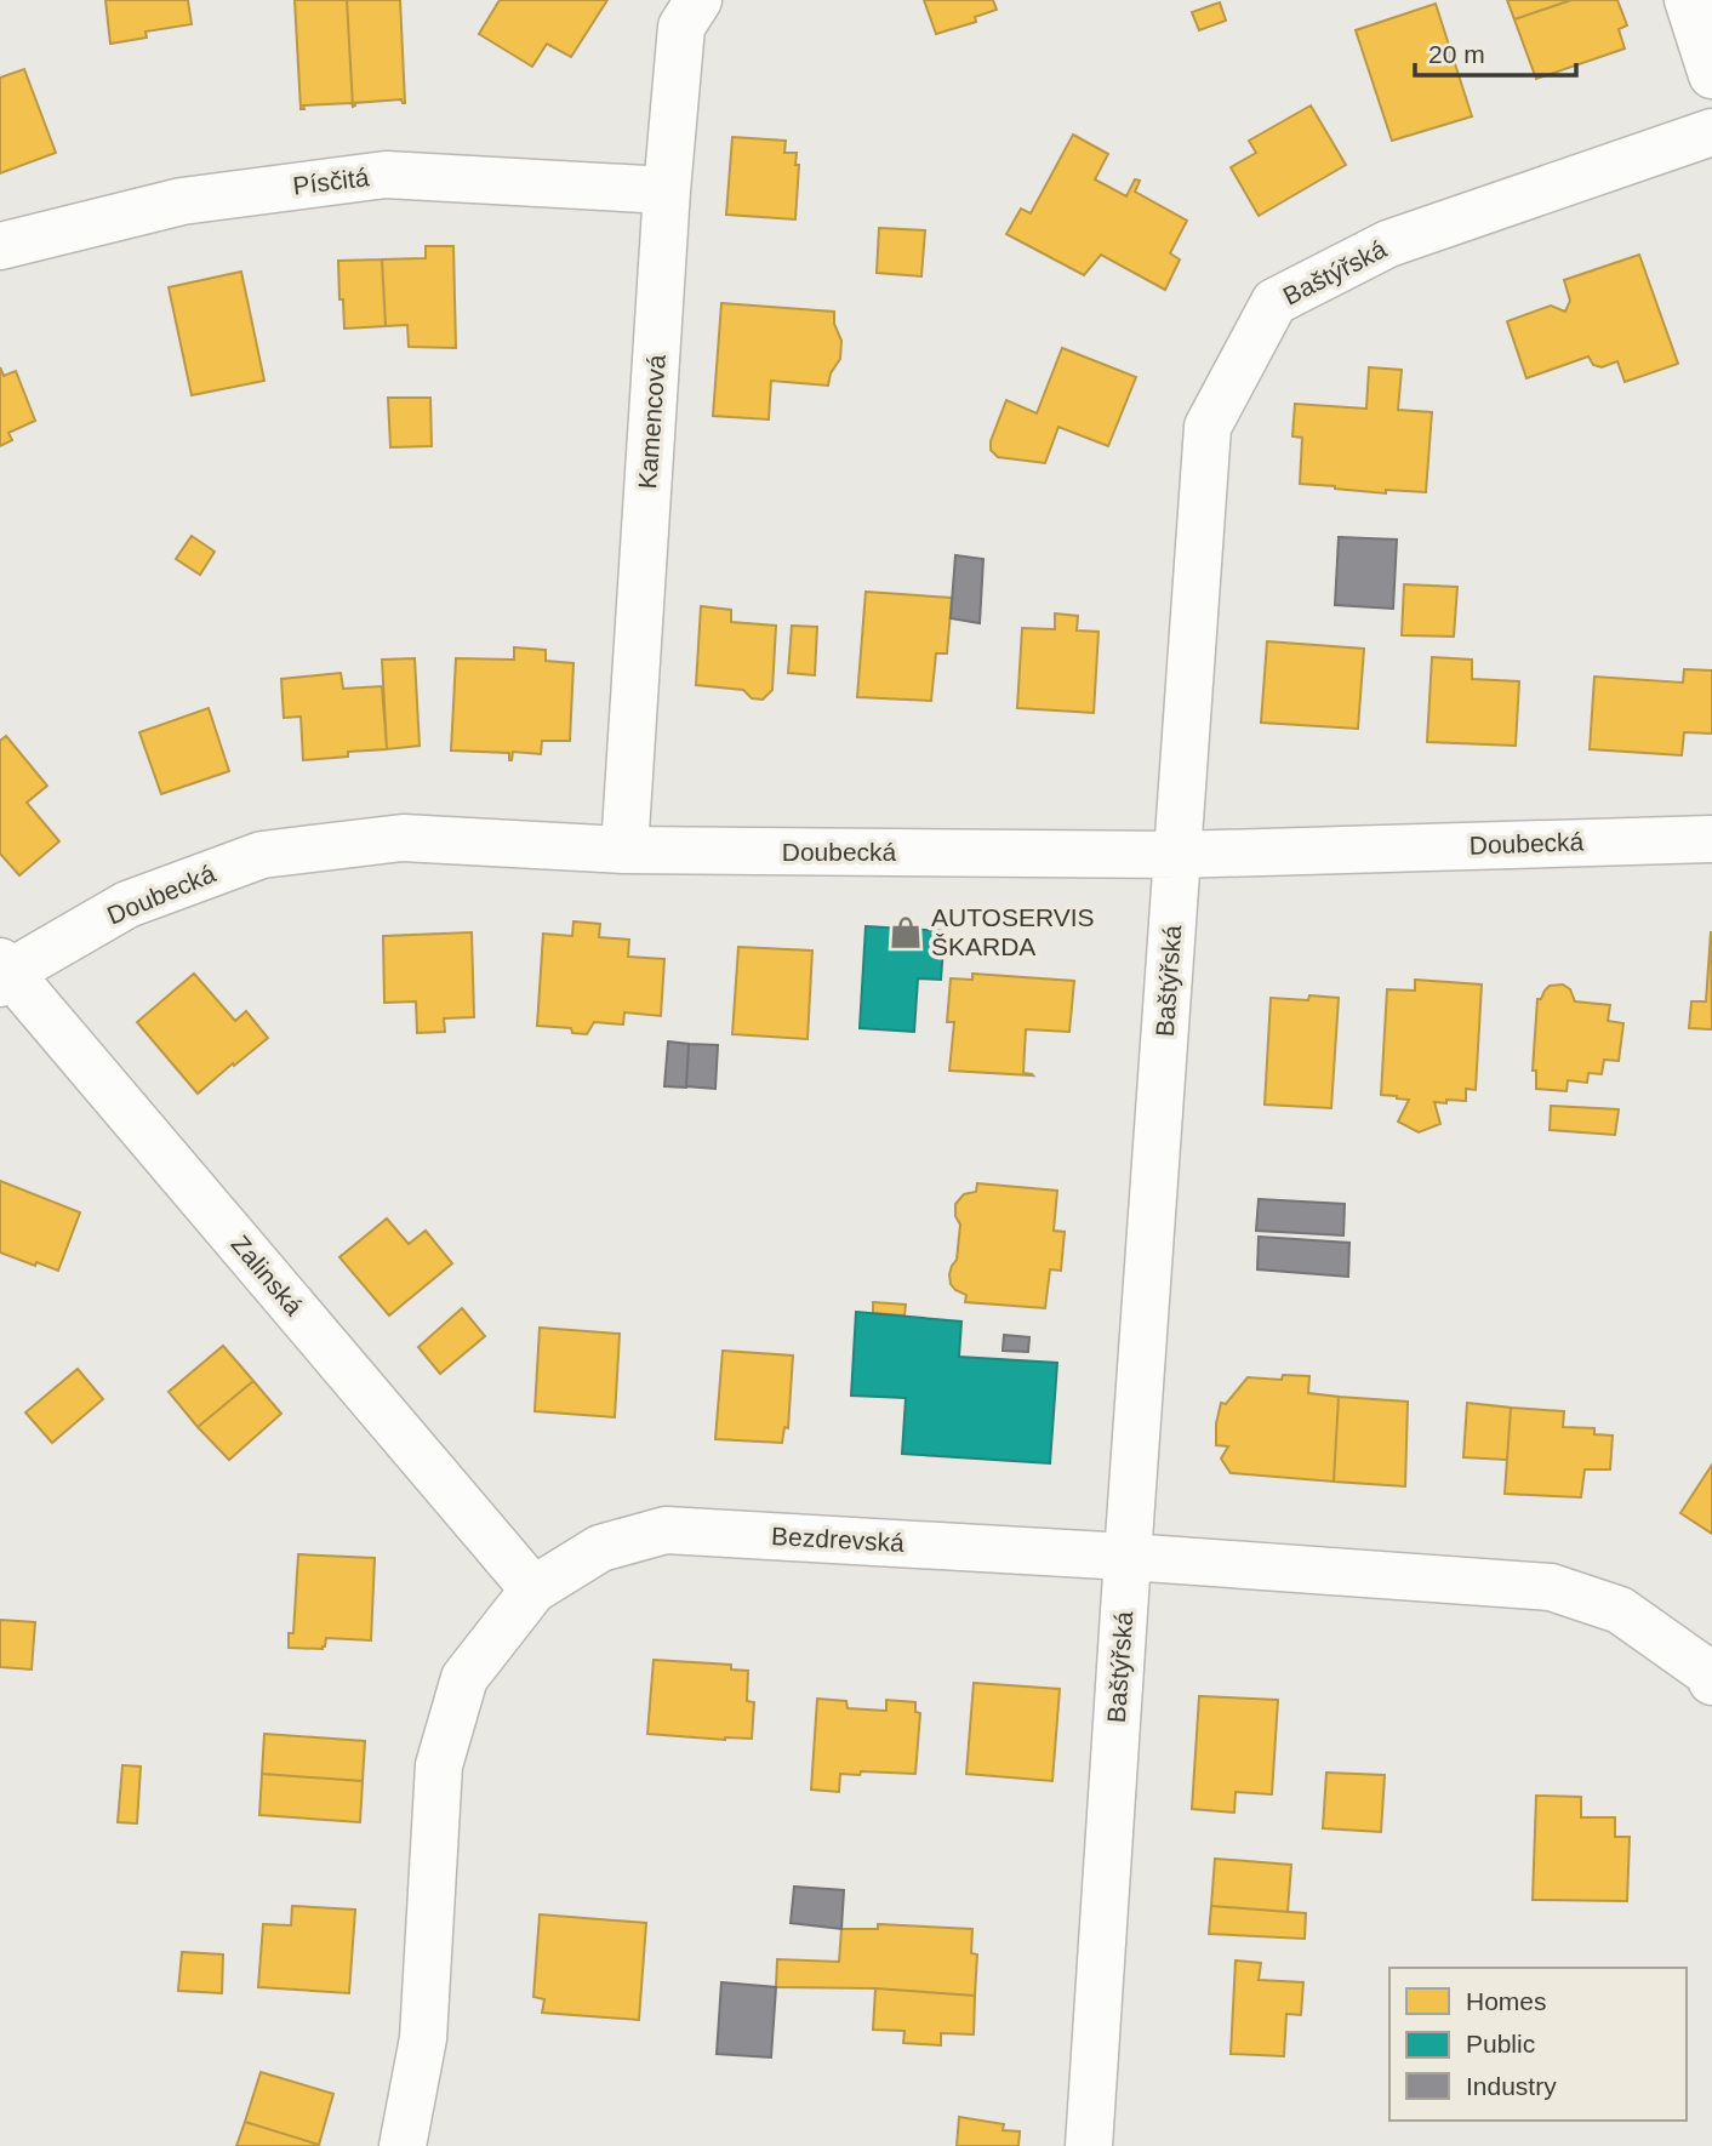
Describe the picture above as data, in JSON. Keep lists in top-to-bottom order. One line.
{"streets":{"street":["Písčitá","Baštýřská","Kamencová","Doubecká","Zalinská","Bezdrevská"]},"crossings":[["Písčitá","Kamencová"],["Baštýřská","Doubecká"],["Baštýřská","Bezdrevská"],["Kamencová","Doubecká"],["Doubecká","Zalinská"],["Zalinská","Bezdrevská"]],"places":{"shop":["AUTOSERVIS ŠKARDA"]},"legend":["Homes","Public","Industry"],"scale_bar":"20 m"}
